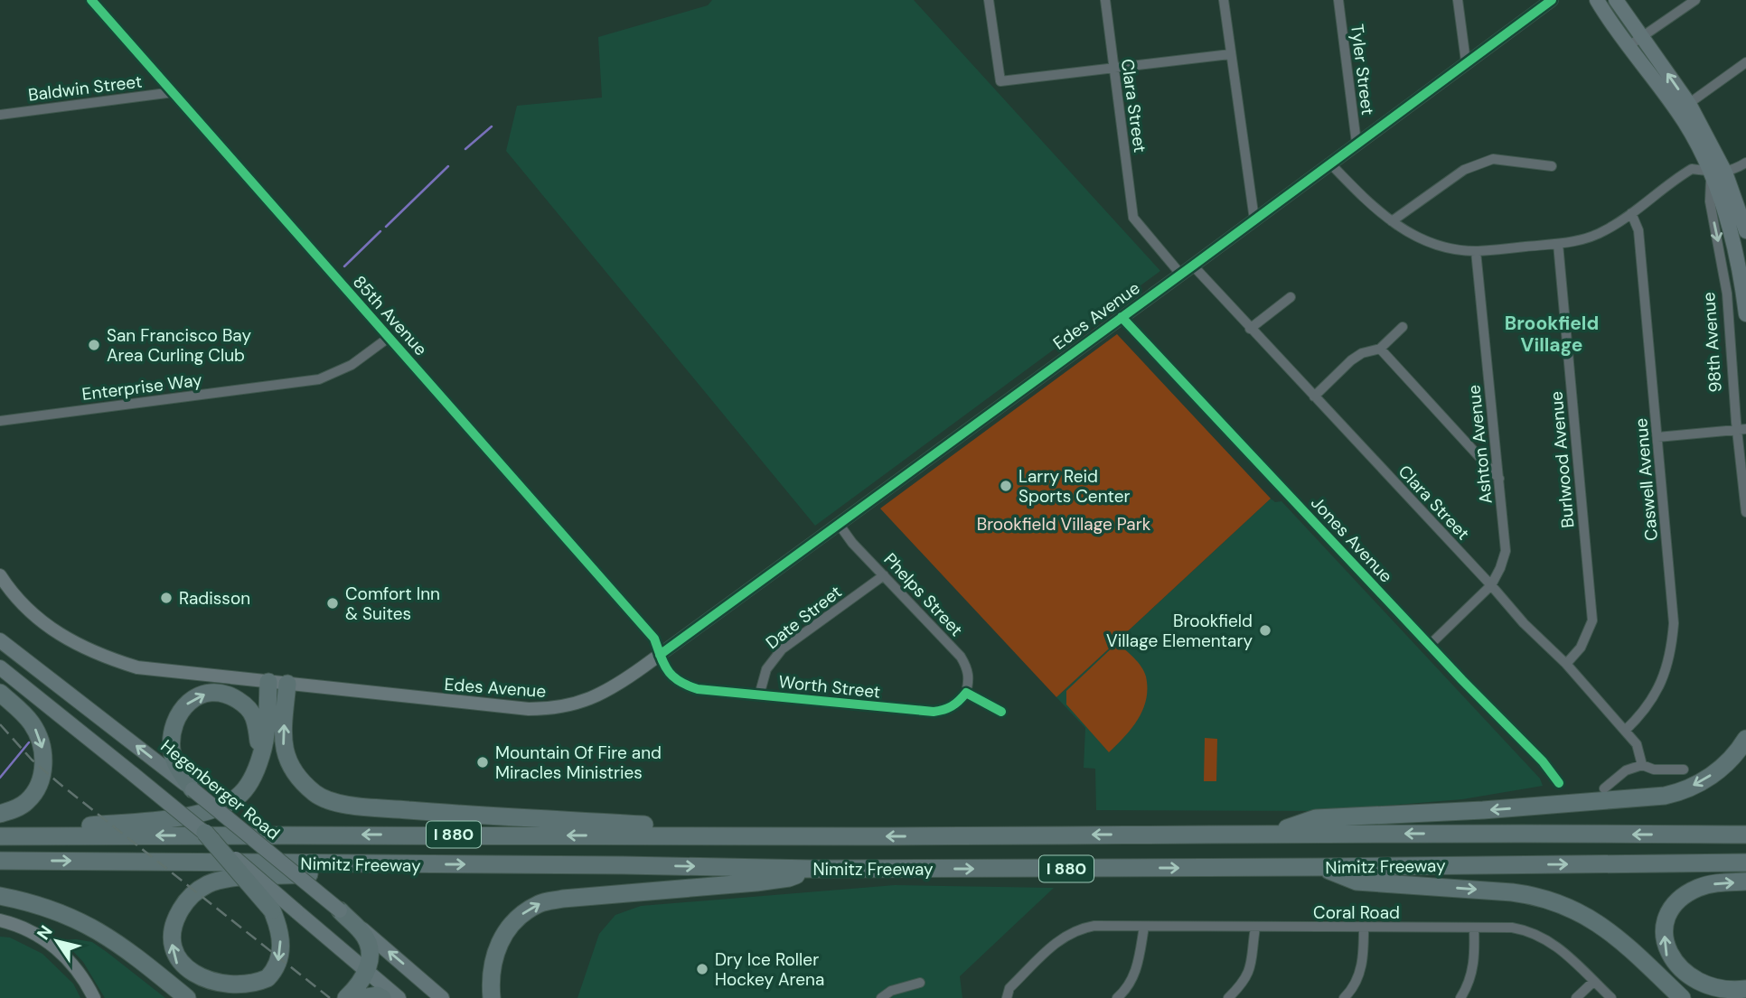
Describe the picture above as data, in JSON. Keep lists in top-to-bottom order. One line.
{"streets":{"highway":["I 880","Nimitz Freeway"],"main road":["98th Avenue","Hegenberger Road"],"street":["Tyler Street","Baldwin Street","Clara Street","85th Avenue","Edes Avenue","Enterprise Way","Ashton Avenue","Burlwood Avenue","Caswell Avenue","Jones Avenue","Phelps Street","Date Street","Worth Street","Coral Road"]},"crossings":[["Tyler Street","Edes Avenue"],["Baldwin Street","85th Avenue"],["Clara Street","Edes Avenue"],["Clara Street","Ashton Avenue"],["Clara Street","Burlwood Avenue"],["Clara Street","Caswell Avenue"],["85th Avenue","Edes Avenue"],["85th Avenue","Enterprise Way"],["85th Avenue","Worth Street"],["Edes Avenue","Jones Avenue"],["Edes Avenue","Phelps Street"],["Edes Avenue","Worth Street"],["Ashton Avenue","Jones Avenue"],["Phelps Street","Date Street"],["Phelps Street","Worth Street"],["Date Street","Worth Street"]],"districts":["Brookfield Village"],"parks":["Brookfield Village Park"],"places":["San Francisco Bay Area Curling Club","Larry Reid Sports Center","Radisson","Comfort Inn & Suites","Brookfield Village Elementary","Mountain Of Fire and Miracles Ministries","Dry Ice Roller Hockey Arena"],"north":"top left"}
